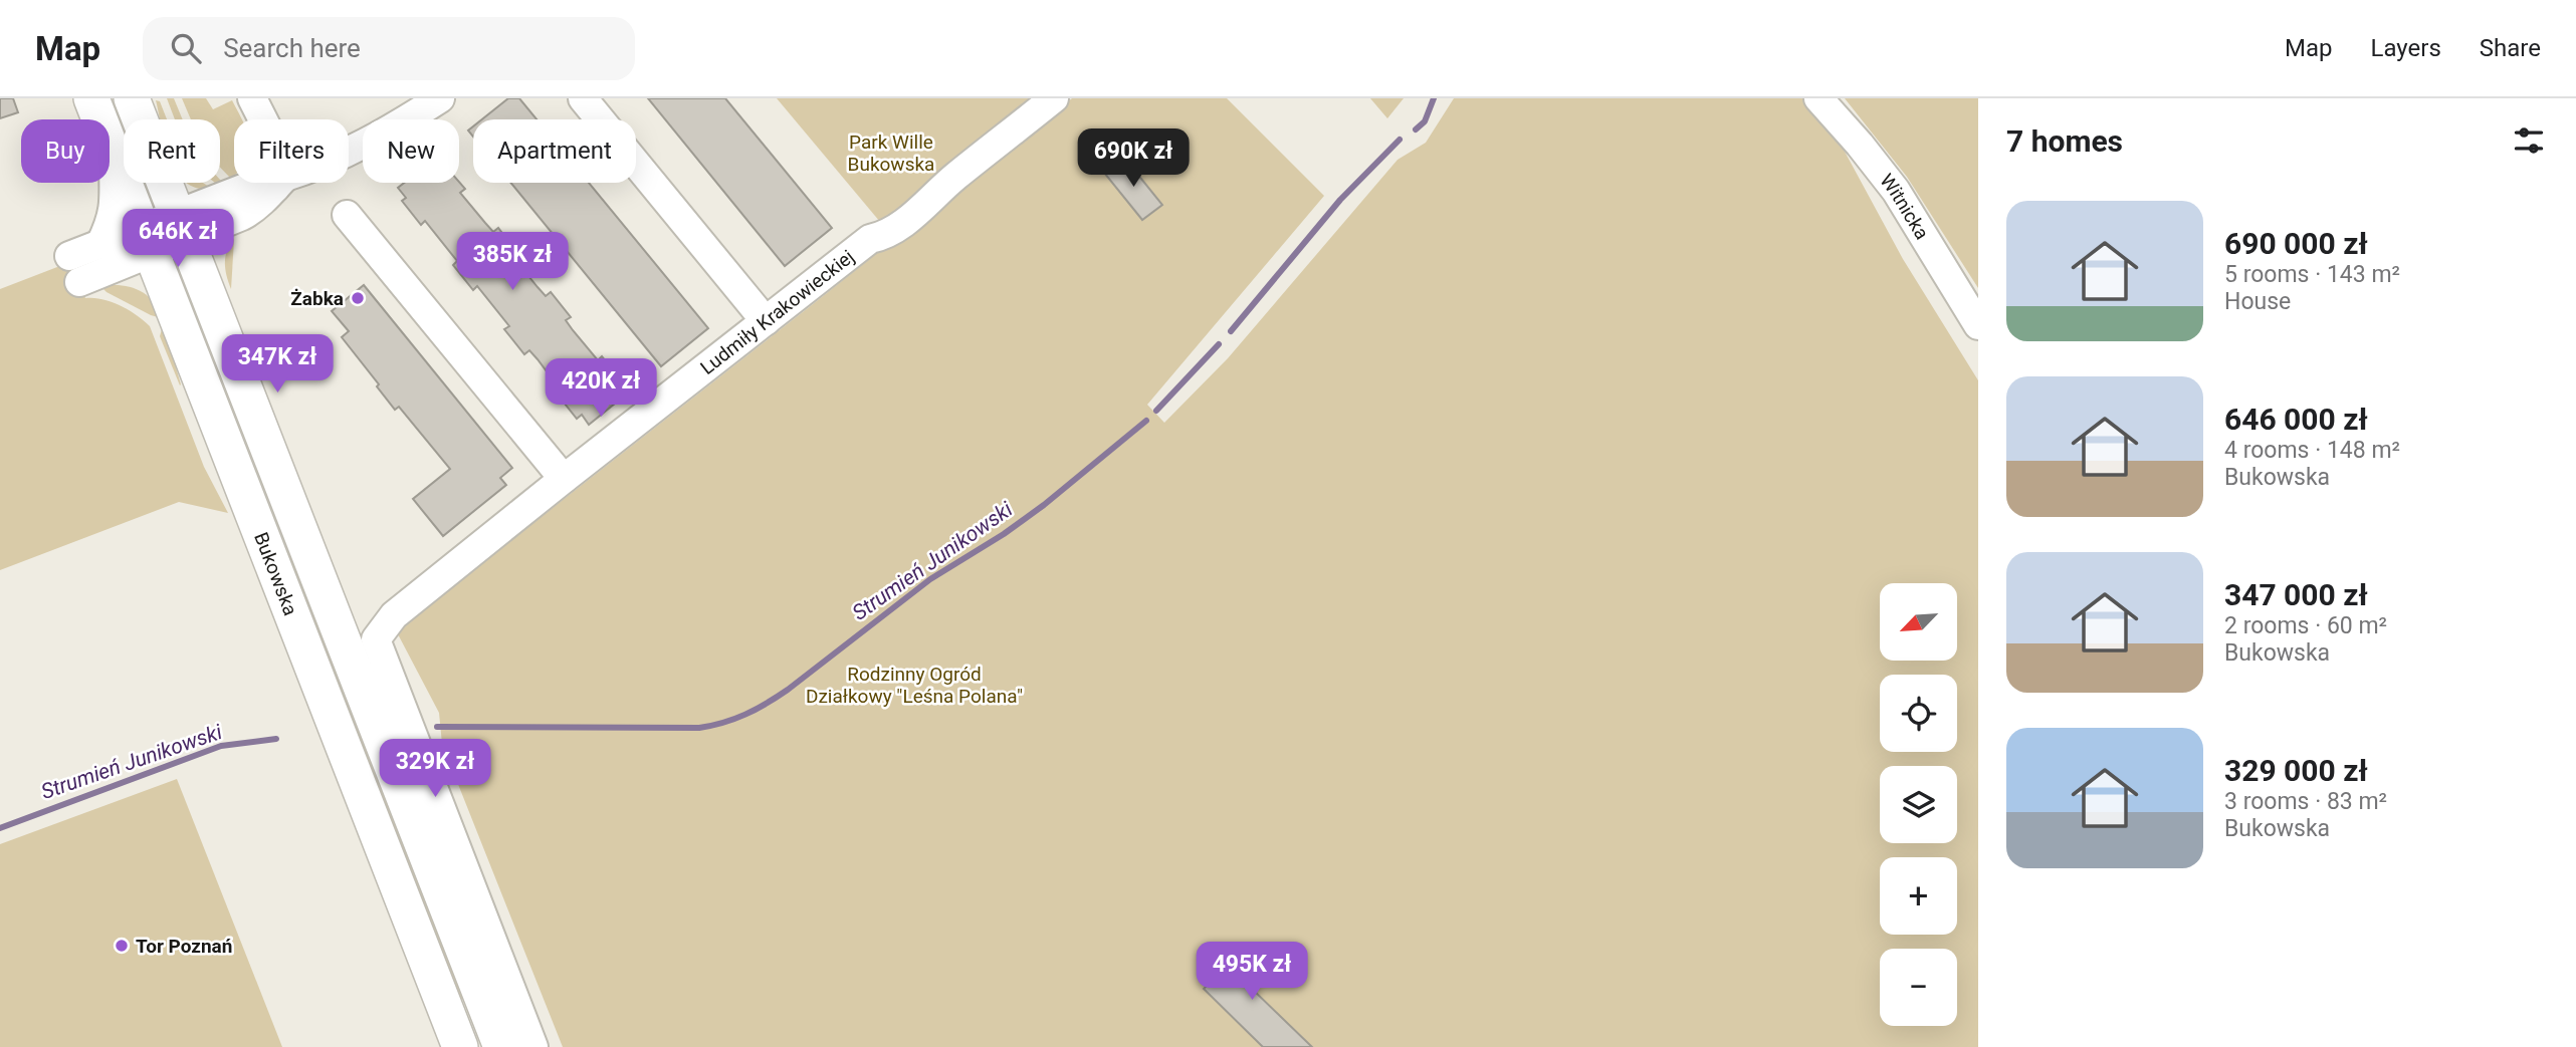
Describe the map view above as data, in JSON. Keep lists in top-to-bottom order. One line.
{"streets":{"main road":["Bukowska"],"street":["Witnicka","Ludmiły Krakowieckiej"]},"water":["Strumień Junikowski"],"parks":["Park Wille Bukowska","Rodzinny Ogród Działkowy \"Leśna Polana\""],"places":["Żabka","Tor Poznań"],"north":"bottom left","page":{"header":"Map","search":"Search here","nav":["Map","Layers","Share"],"heading":"7 homes","chip":["Buy","Rent","Filters","New","Apartment"],"price":["690K zł","646K zł","385K zł","347K zł","420K zł","329K zł","495K zł"],"list":[{"name":"690 000 zł","note":"5 rooms · 143 m² · House"},{"name":"646 000 zł","note":"4 rooms · 148 m² · Bukowska"},{"name":"347 000 zł","note":"2 rooms · 60 m² · Bukowska"},{"name":"329 000 zł","note":"3 rooms · 83 m² · Bukowska"}],"map_buttons":["+","−"]}}
